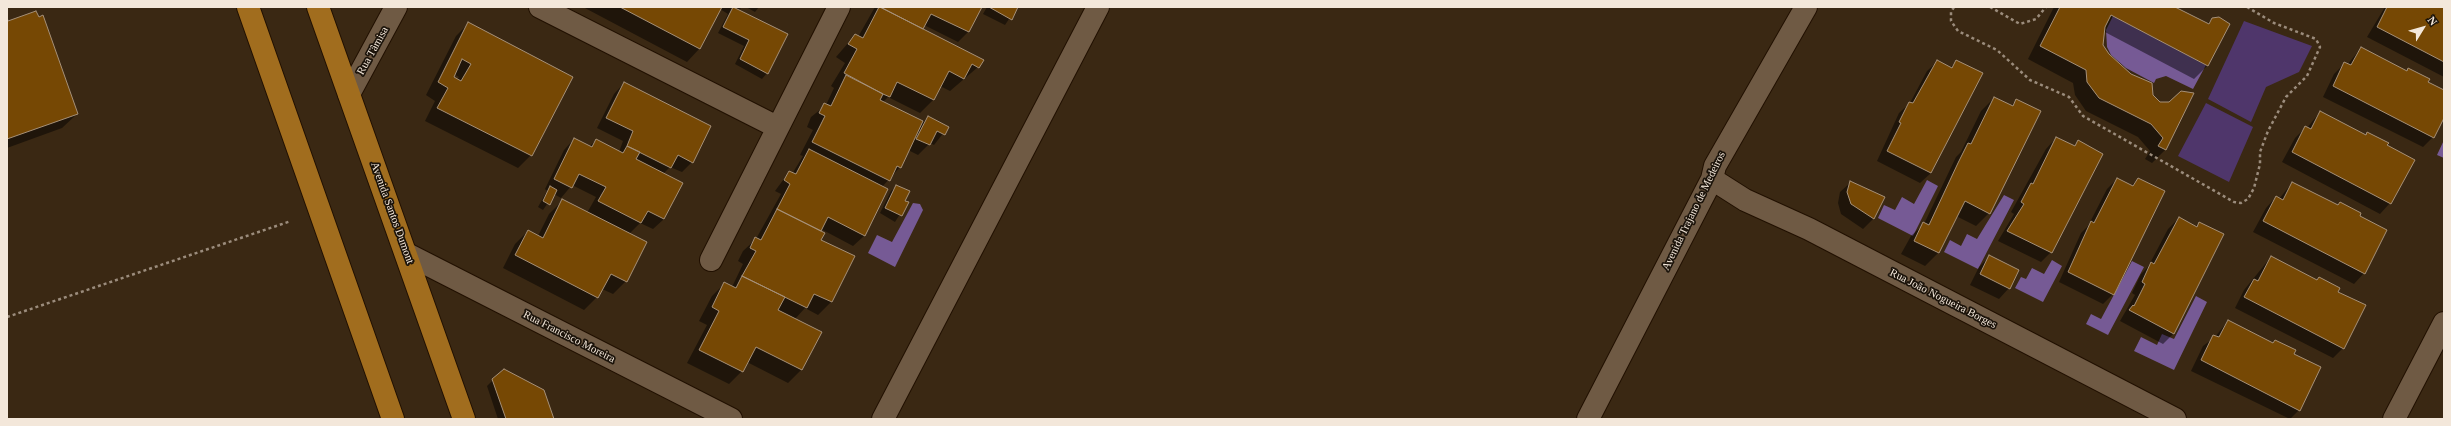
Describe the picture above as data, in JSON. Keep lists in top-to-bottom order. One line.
{"streets":{"main road":["Avenida Santos Dumont"],"street":["Rua Tâmisa","Avenida Trajano de Medeiros","Rua João Nogueira Borges","Rua Francisco Moreira"]},"crossings":[["Rua Tâmisa","Avenida Santos Dumont"],["Avenida Trajano de Medeiros","Rua João Nogueira Borges"],["Avenida Santos Dumont","Rua Francisco Moreira"]],"north":"top right"}
